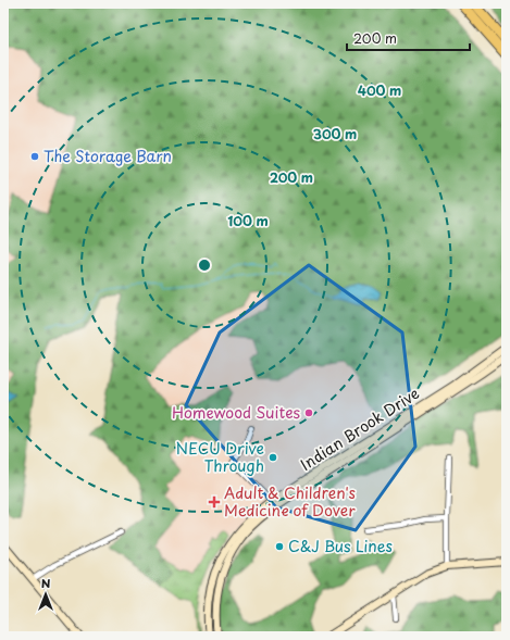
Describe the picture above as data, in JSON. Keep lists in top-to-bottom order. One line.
{"streets":{"main road":["Indian Brook Drive"]},"places":{"other":["The Storage Barn","Homewood Suites","NECU Drive Through","C&J Bus Lines"],"health":["Adult & Children's Medicine of Dover"]},"scale_bar":"200 m","north":"top","rings":["400 m","300 m","200 m","100 m"]}
